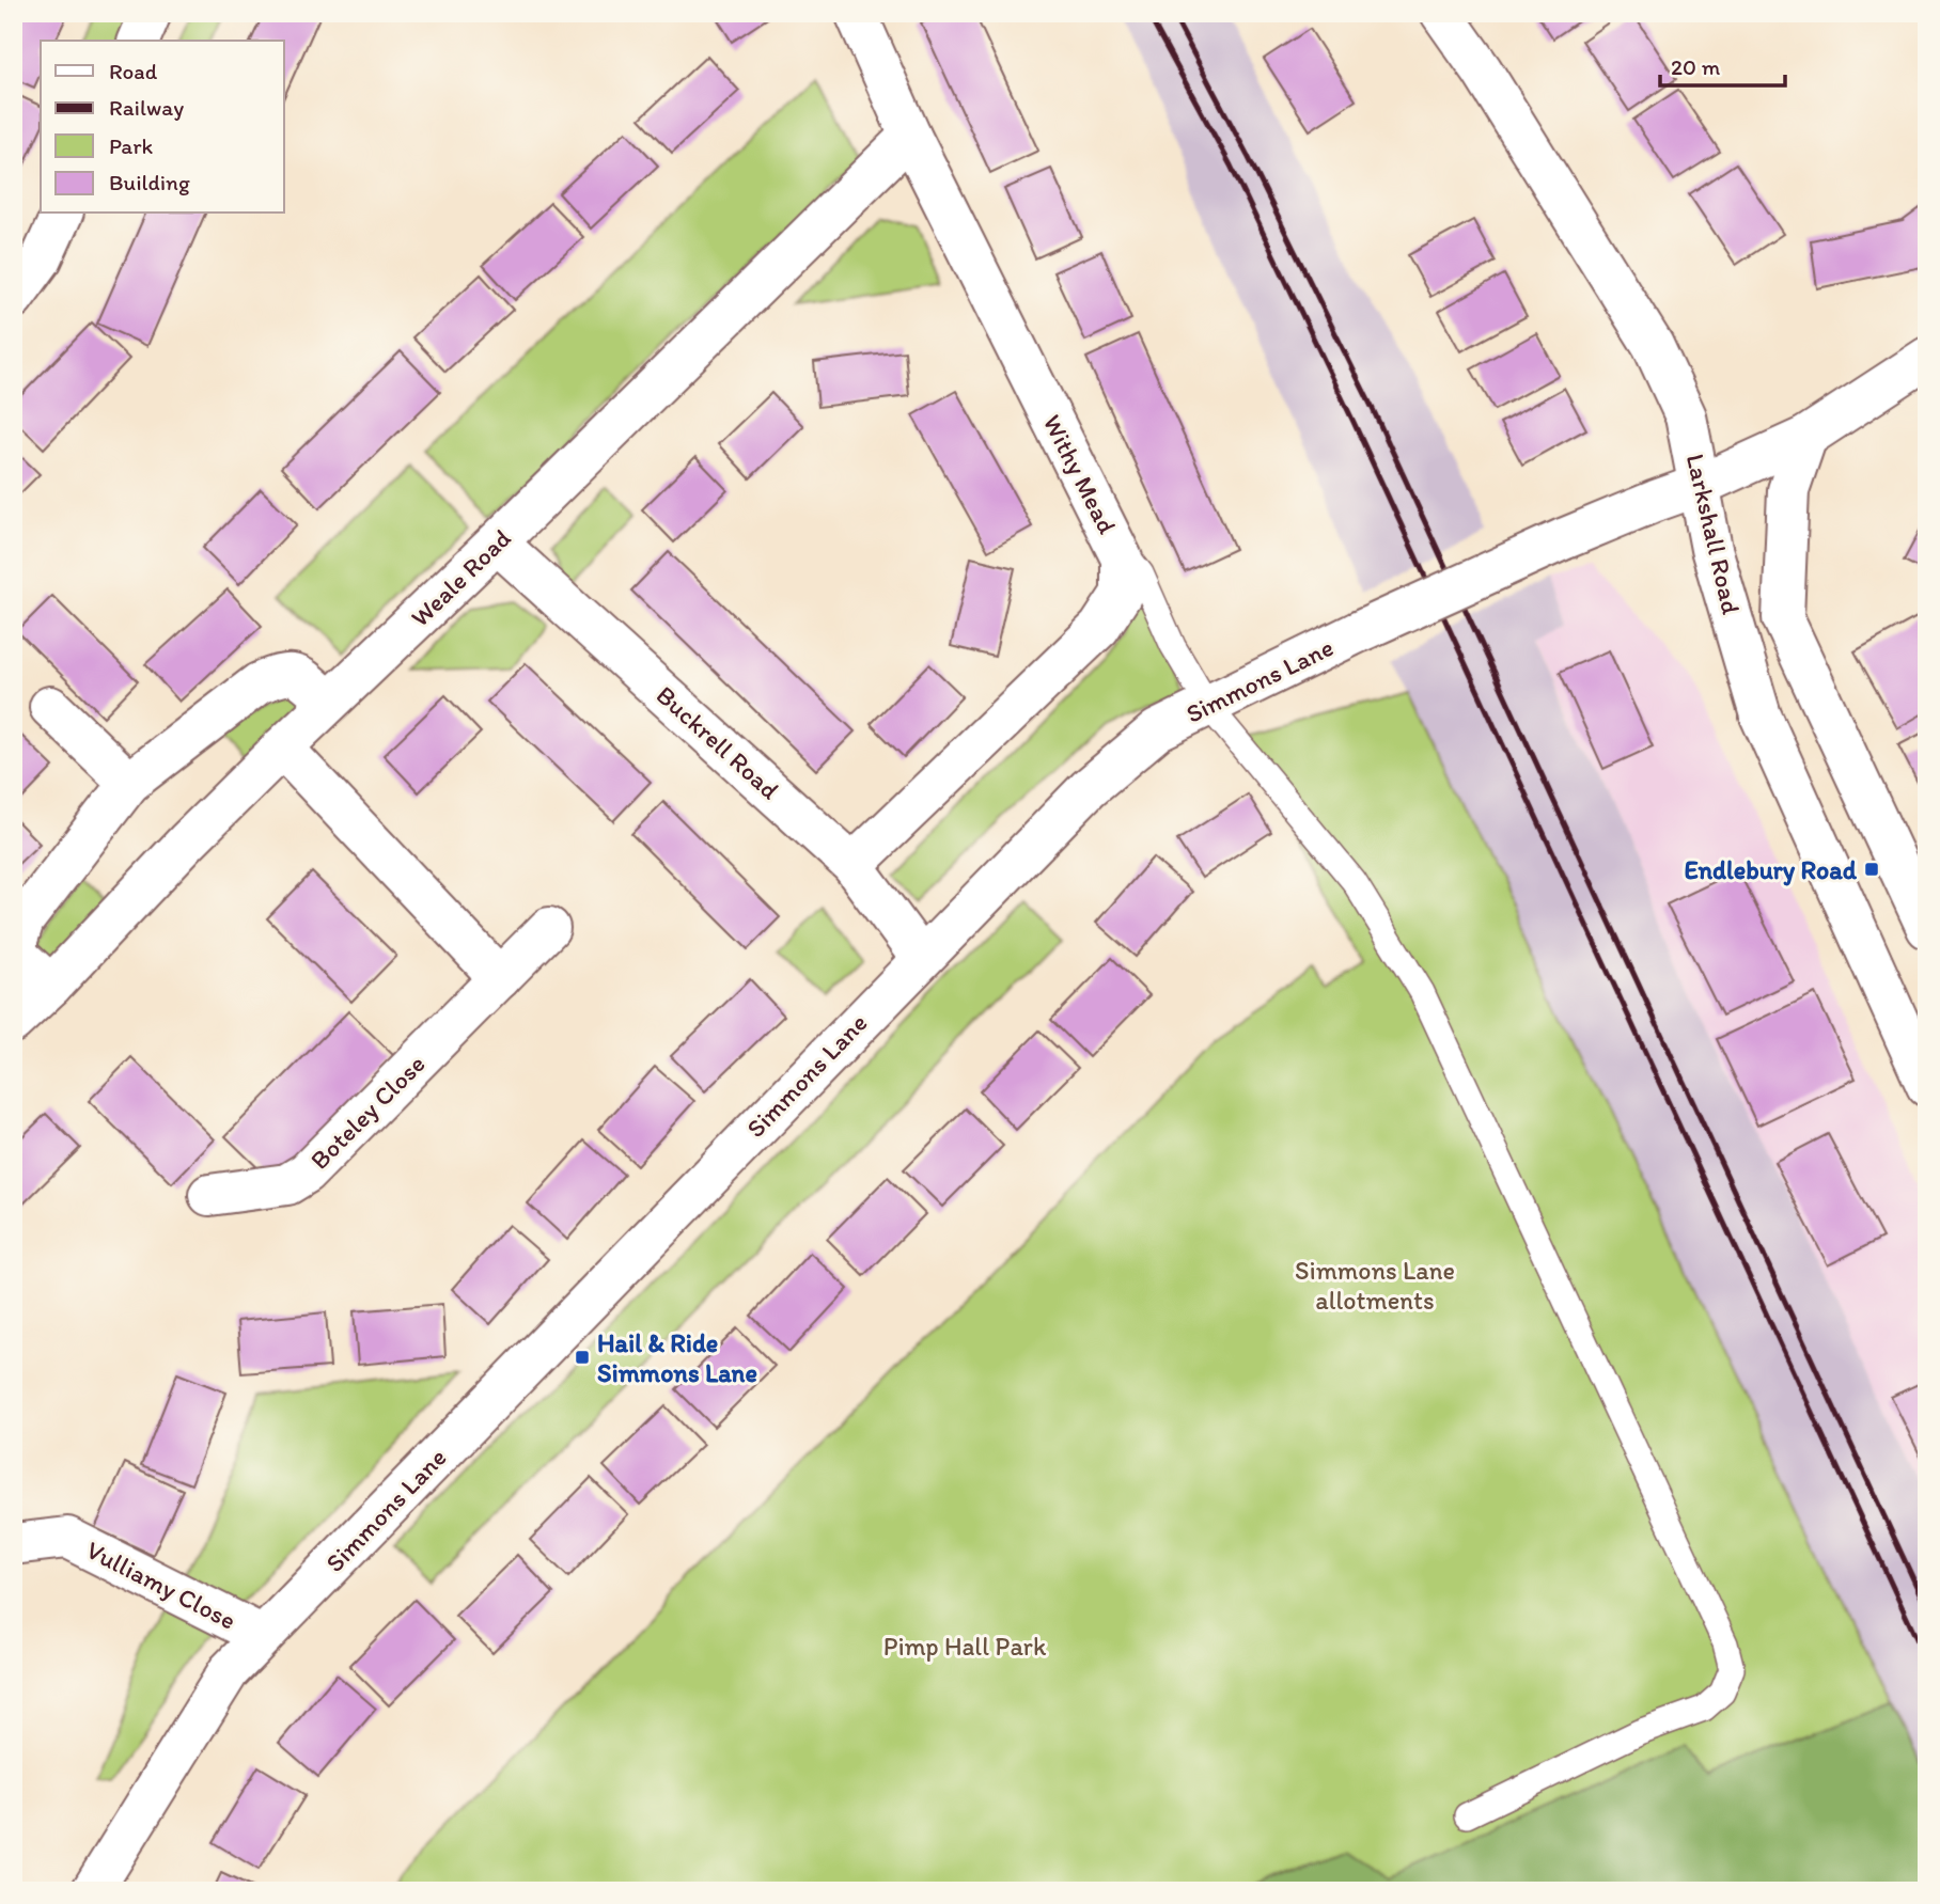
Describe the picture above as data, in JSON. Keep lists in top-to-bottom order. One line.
{"streets":{"street":["Withy Mead","Larkshall Road","Weale Road","Simmons Lane","Buckrell Road","Boteley Close","Vulliamy Close"]},"crossings":[["Withy Mead","Weale Road"],["Withy Mead","Buckrell Road"],["Larkshall Road","Simmons Lane"],["Weale Road","Buckrell Road"],["Simmons Lane","Buckrell Road"],["Simmons Lane","Vulliamy Close"]],"parks":["Simmons Lane allotments","Pimp Hall Park"],"places":{"transit":["Endlebury Road","Hail & Ride Simmons Lane"]},"legend":["Road","Railway","Park","Building"],"scale_bar":"20 m"}
